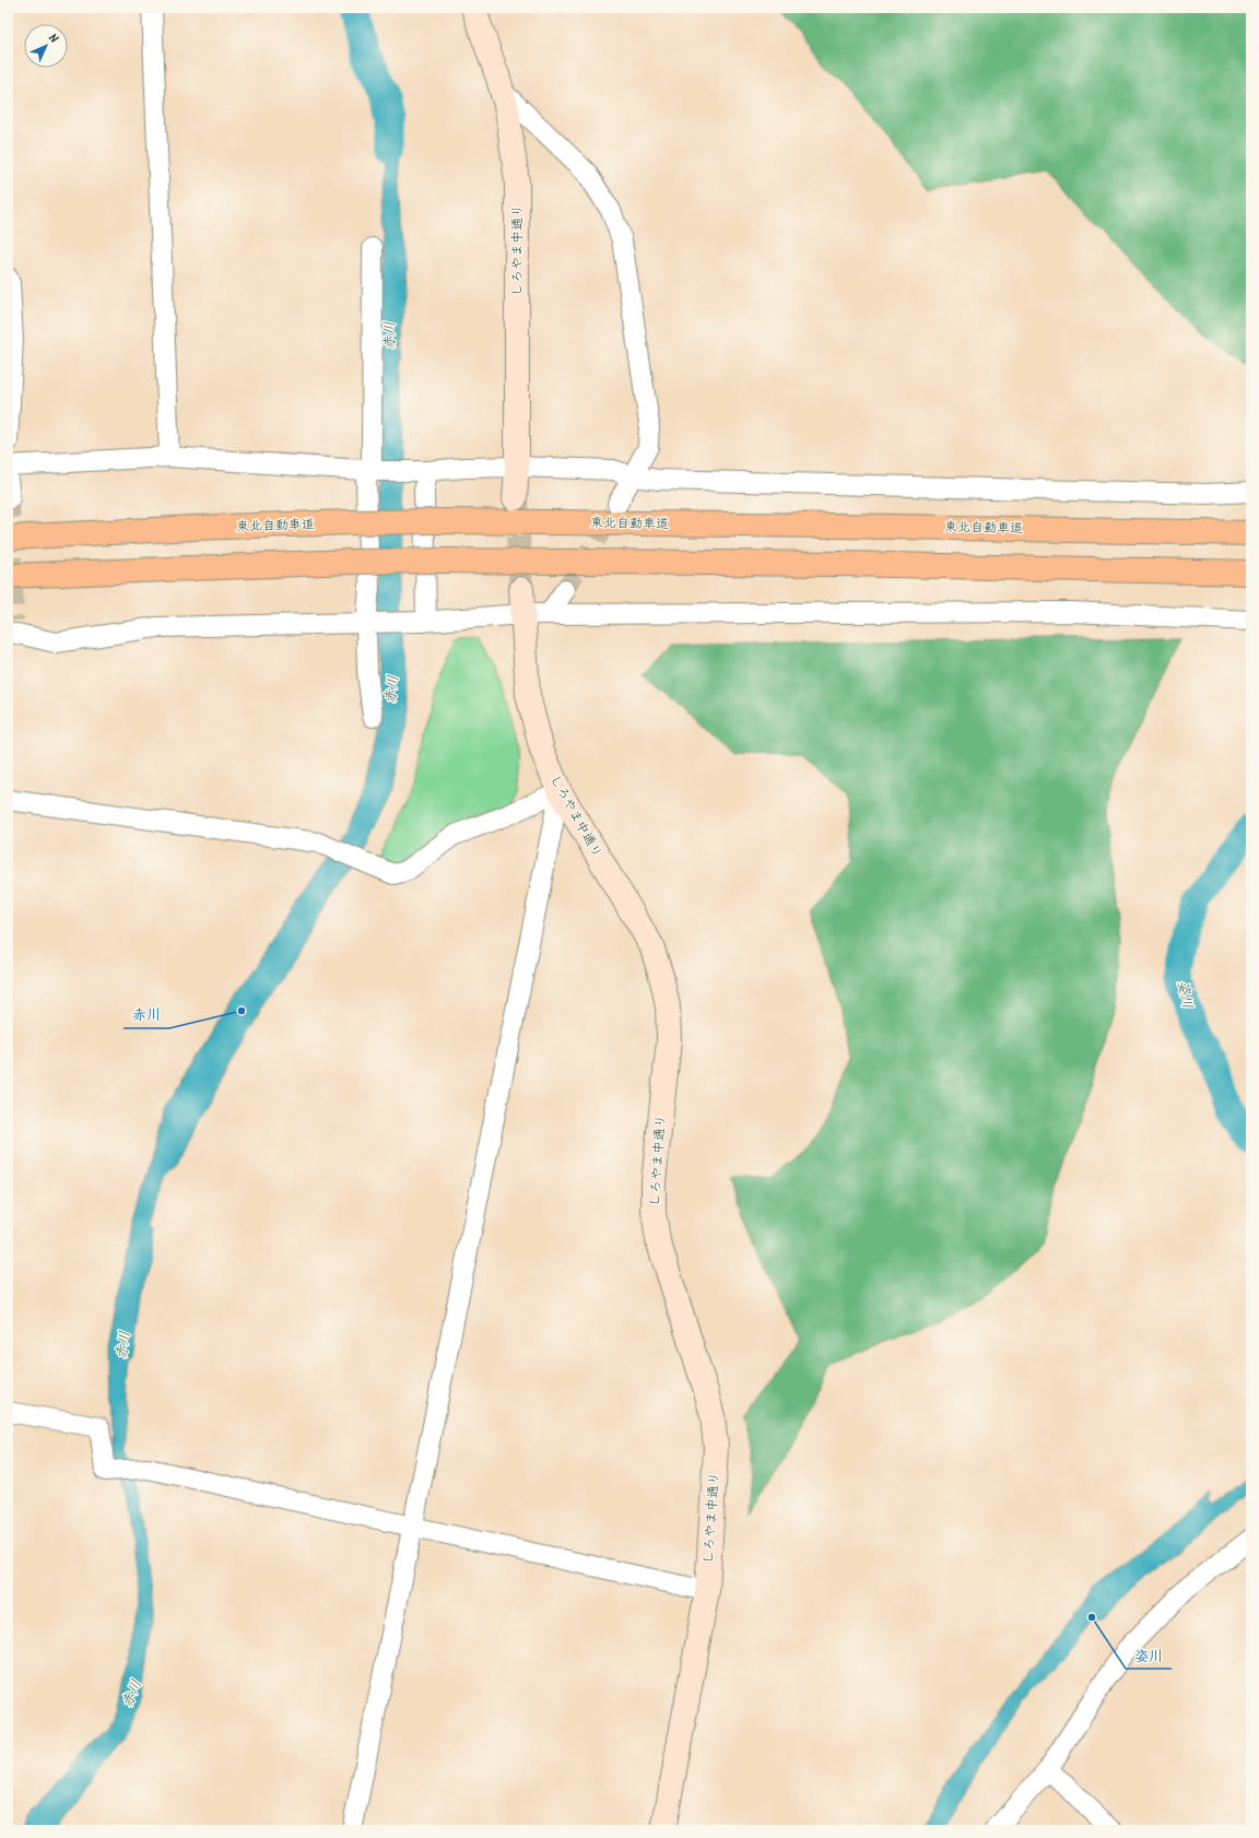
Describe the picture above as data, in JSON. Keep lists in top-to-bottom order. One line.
{"streets":{"highway":["東北自動車道"],"street":["しろやま中通り"]},"water":["赤川","姿川"],"places":["赤川","姿川"],"north":"top right"}
